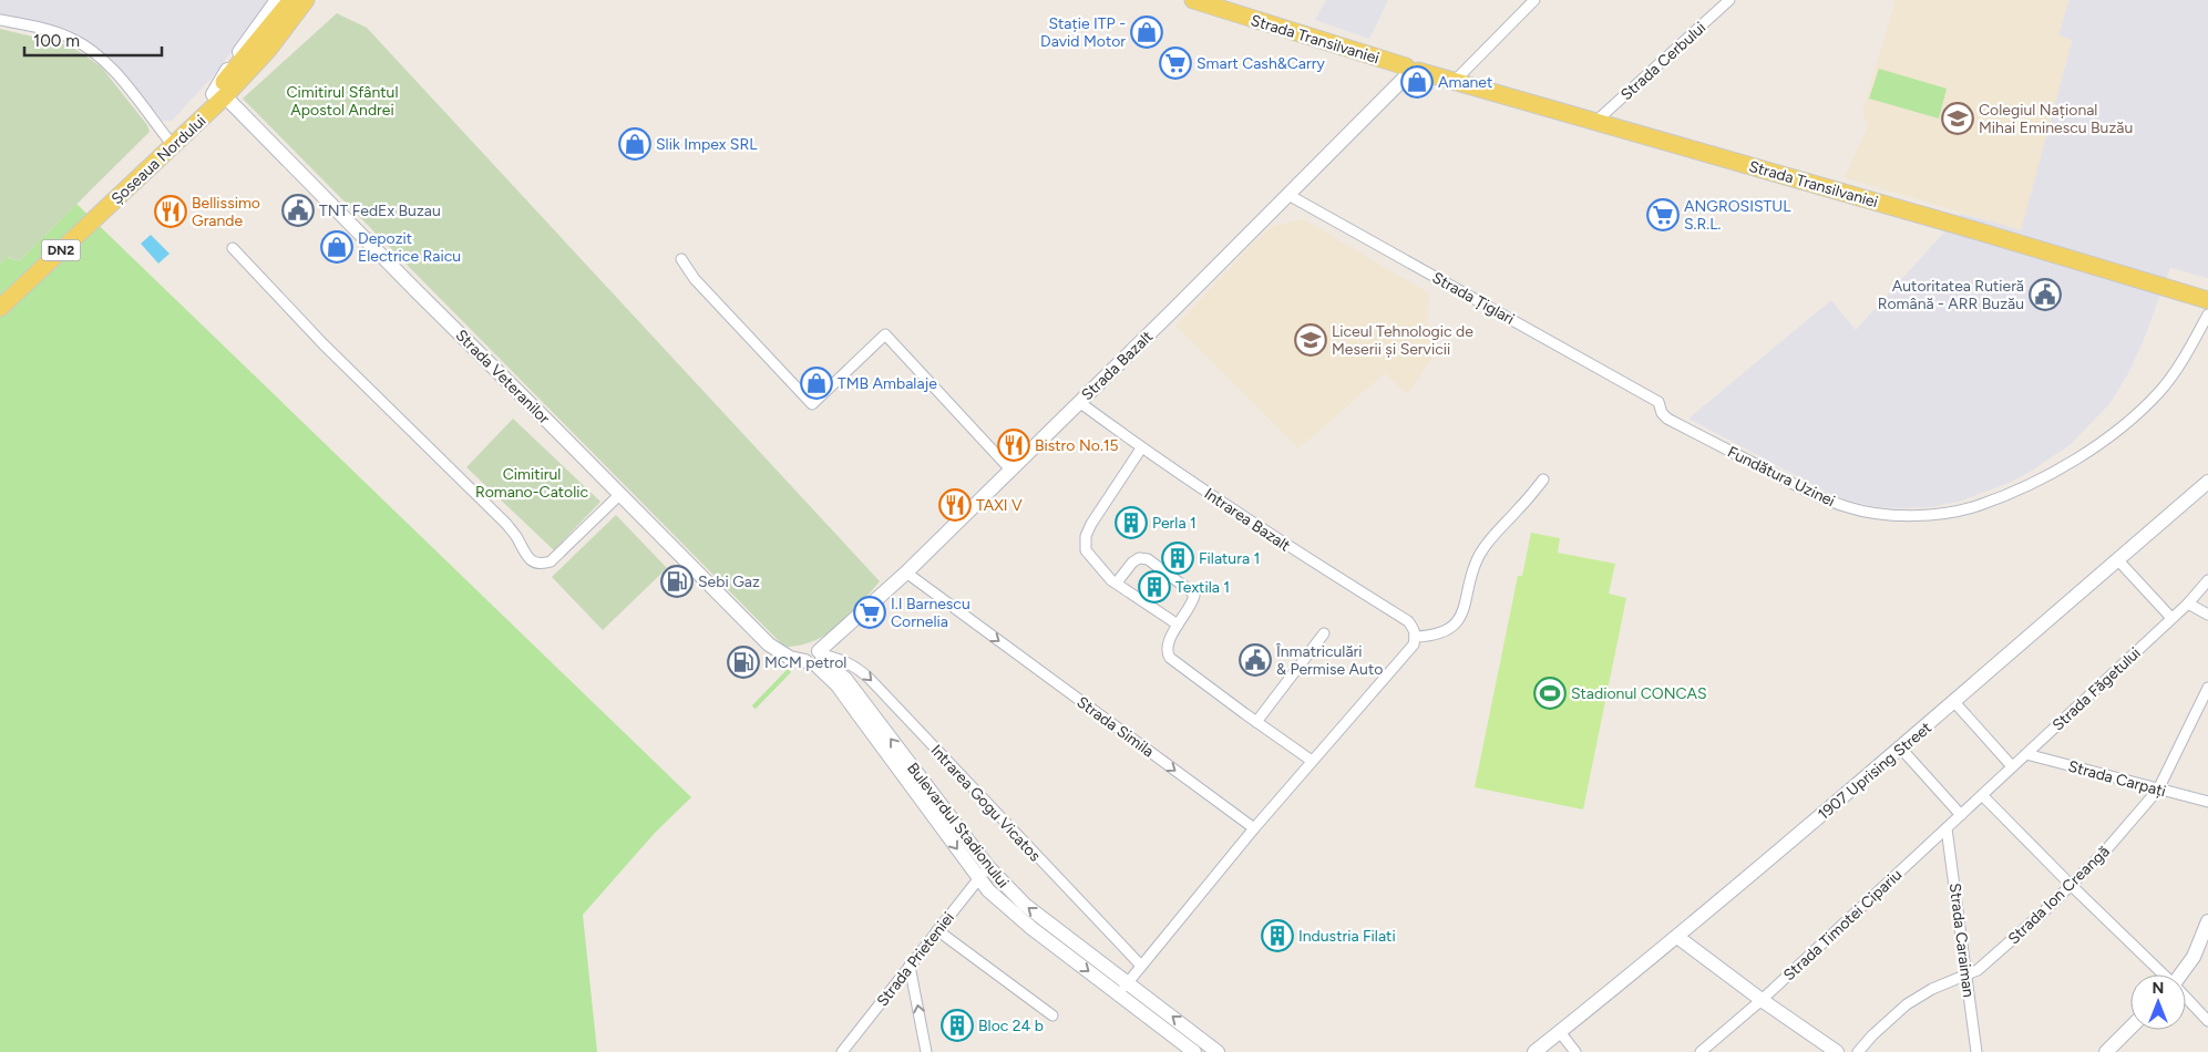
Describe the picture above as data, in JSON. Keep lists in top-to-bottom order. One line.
{"streets":{"main road":["Strada Transilvaniei","Șoseaua Nordului","DN2"],"street":["Strada Cerbului","Strada Țiglari","Strada Bazalt","Strada Veteranilor","Fundătura Uzinei","Intrarea Bazalt","Strada Făgetului","Strada Simila","1907 Uprising Street","Strada Carpați","Intrarea Gogu Vicatos","Bulevardul Stadionului","Strada Ion Creangă","Strada Timotei Cipariu","Strada Caraiman","Strada Prieteniei"]},"crossings":[["Strada Transilvaniei","Strada Cerbului"],["Strada Transilvaniei","Strada Bazalt"],["Șoseaua Nordului","Strada Veteranilor"],["Strada Țiglari","Strada Bazalt"],["Strada Țiglari","Fundătura Uzinei"],["Strada Bazalt","Strada Veteranilor"],["Strada Bazalt","Intrarea Bazalt"],["Strada Bazalt","Strada Simila"],["Strada Bazalt","Intrarea Gogu Vicatos"],["Strada Bazalt","Bulevardul Stadionului"],["Strada Veteranilor","Intrarea Gogu Vicatos"],["Strada Veteranilor","Bulevardul Stadionului"],["Strada Făgetului","Strada Carpați"],["Strada Făgetului","Strada Timotei Cipariu"],["Strada Carpați","Strada Ion Creangă"],["Intrarea Gogu Vicatos","Bulevardul Stadionului"],["Bulevardul Stadionului","Strada Prieteniei"],["Strada Ion Creangă","Strada Caraiman"],["Strada Timotei Cipariu","Strada Caraiman"]],"one_way":["Strada Simila","Intrarea Gogu Vicatos"],"parks":["Cimitirul Sfântul Apostol Andrei","Cimitirul Romano-Catolic"],"places":{"shop":["Stație ITP - David Motor","Amanet","Slik Impex SRL","Depozit Electrice Raicu","TMB Ambalaje"],"supermarket":["Smart Cash&Carry","ANGROSISTUL S.R.L.","I.I Barnescu Cornelia"],"school or university":["Colegiul Național Mihai Eminescu Buzău","Liceul Tehnologic de Meserii și Servicii"],"public building":["TNT FedEx Buzau","Autoritatea Rutieră Română - ARR Buzău","Înmatriculări & Permise Auto"],"restaurant":["Bellissimo Grande","Bistro No.15","TAXI V"],"building":["Perla 1","Filatura 1","Textila 1","Industria Filati","Bloc 24 b"],"fuel station":["Sebi Gaz","MCM petrol"],"sports":["Stadionul CONCAS"]},"scale_bar":"100 m","north":"top"}
